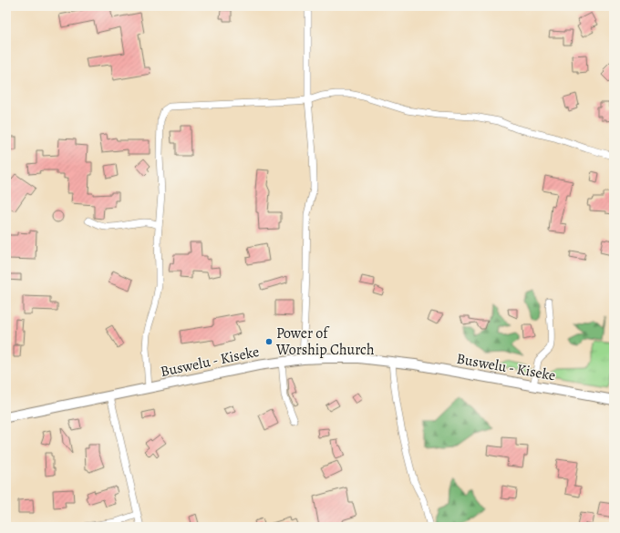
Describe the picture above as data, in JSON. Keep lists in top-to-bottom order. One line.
{"streets":{"main road":["Buswelu - Kiseke"]},"places":["Power of Worship Church"]}
